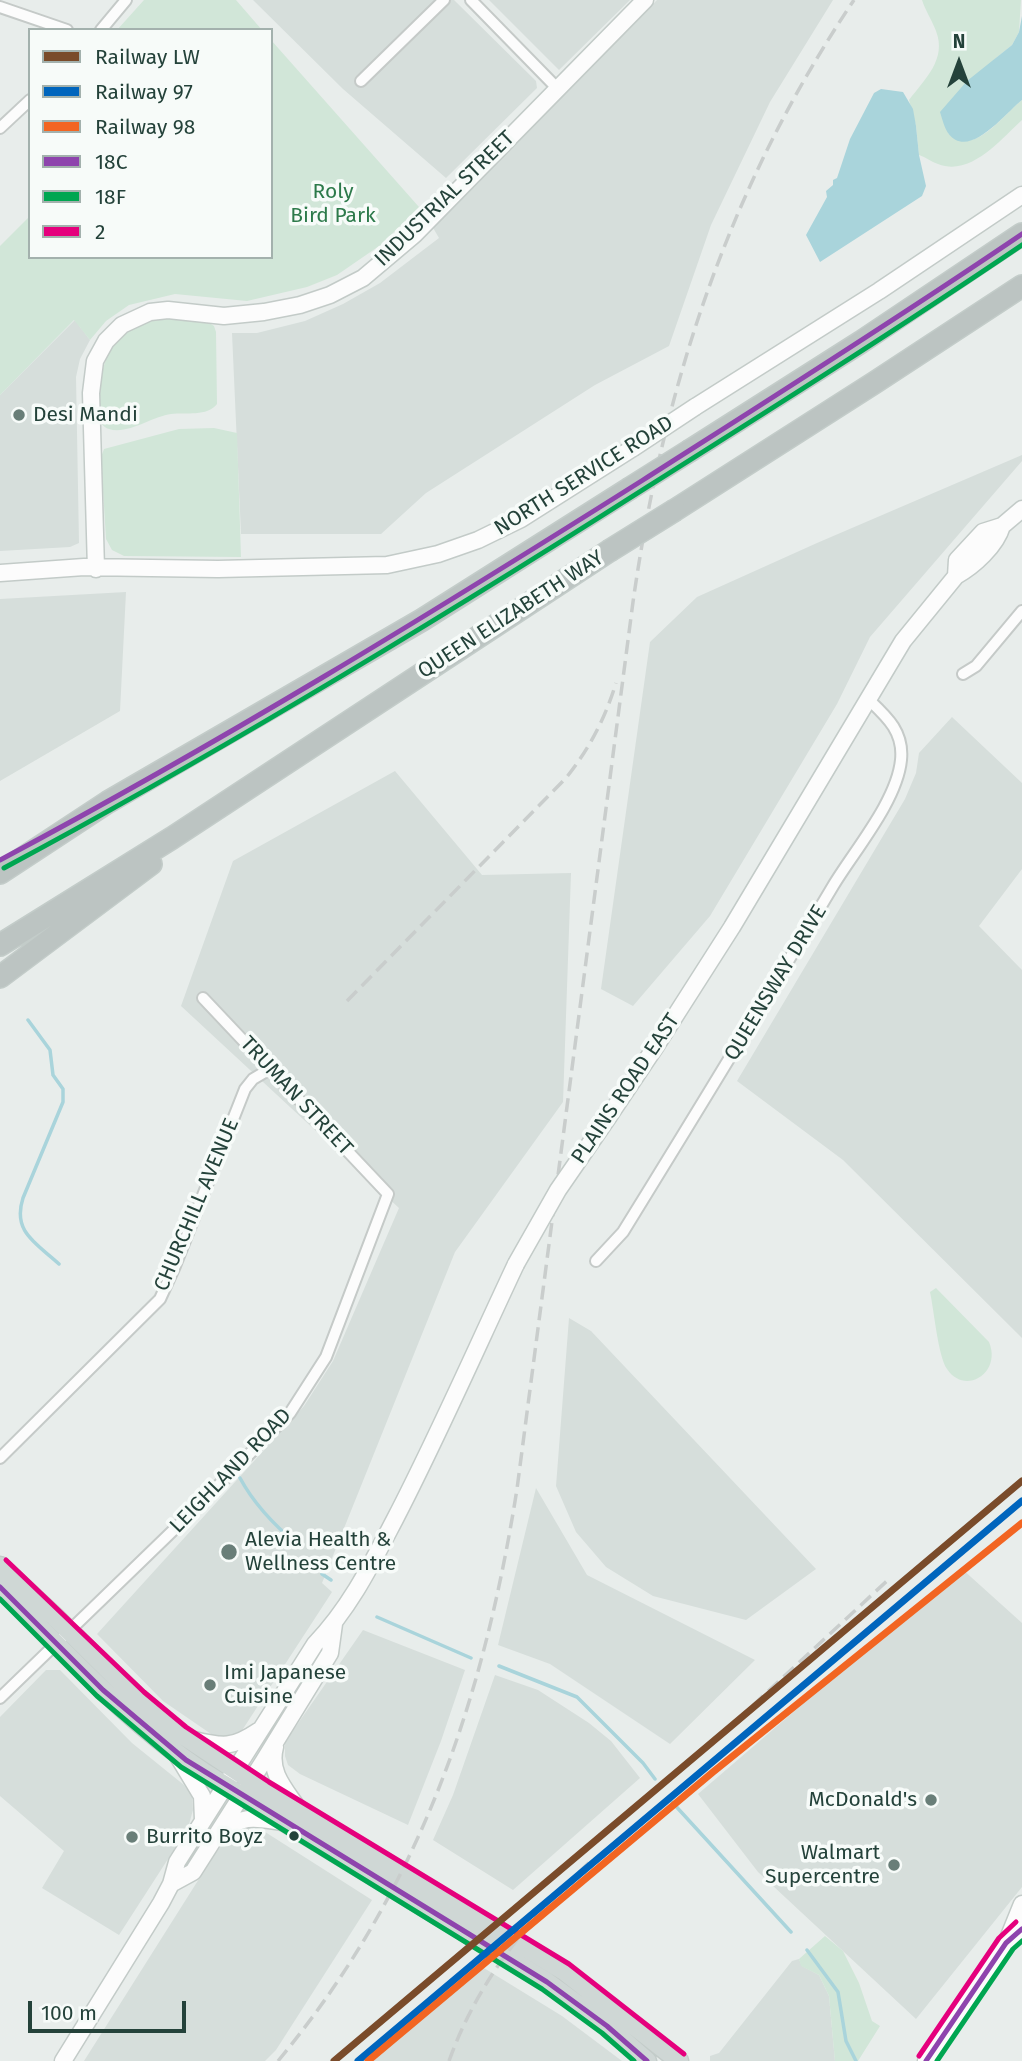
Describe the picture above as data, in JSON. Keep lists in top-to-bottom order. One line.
{"streets":{"highway":["QUEEN ELIZABETH WAY"],"main road":["INDUSTRIAL STREET","NORTH SERVICE ROAD","PLAINS ROAD EAST"],"street":["QUEENSWAY DRIVE","TRUMAN STREET","CHURCHILL AVENUE","LEIGHLAND ROAD"]},"crossings":[["INDUSTRIAL STREET","NORTH SERVICE ROAD"],["QUEENSWAY DRIVE","PLAINS ROAD EAST"],["TRUMAN STREET","CHURCHILL AVENUE"],["TRUMAN STREET","LEIGHLAND ROAD"]],"parks":["Roly Bird Park"],"places":["Desi Mandi","Alevia Health & Wellness Centre","Imi Japanese Cuisine","McDonald's","Burrito Boyz","Walmart Supercentre"],"lines":["transit line 18C","transit line 18F","rail line LW","rail line 97","rail line 98","transit line 2"],"legend":["Railway LW","Railway 97","Railway 98","18C","18F","2"],"scale_bar":"100 m","north":"top"}
